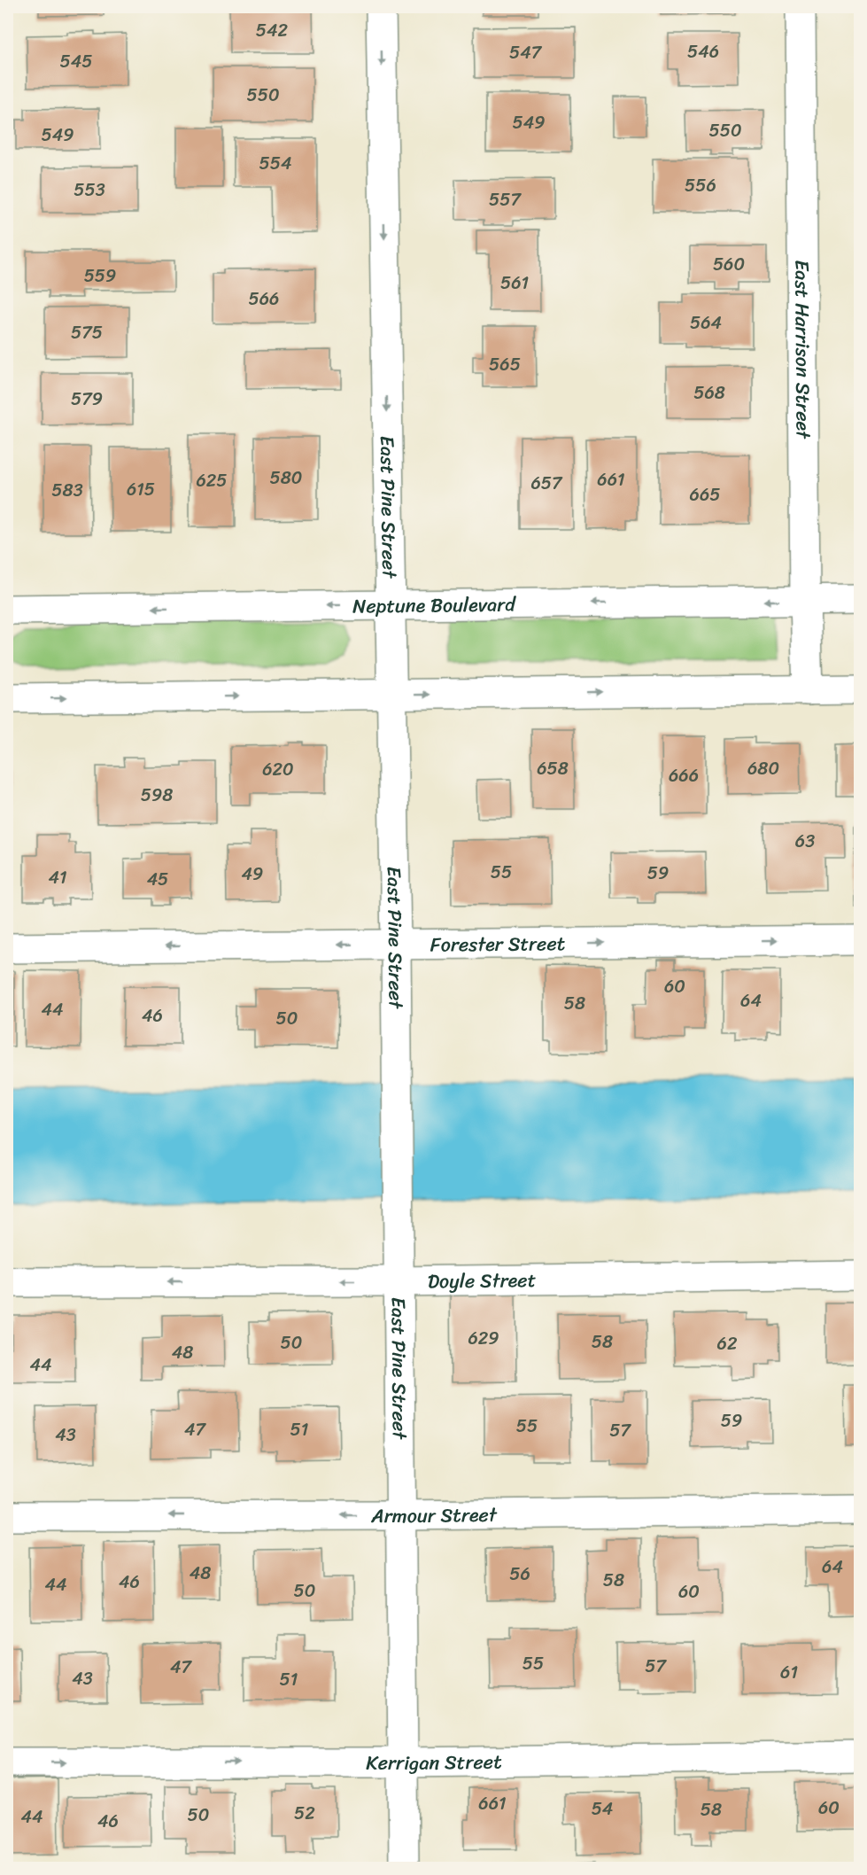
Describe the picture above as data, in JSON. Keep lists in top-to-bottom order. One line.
{"streets":{"street":["East Harrison Street","East Pine Street","Neptune Boulevard","Forester Street","Doyle Street","Armour Street","Kerrigan Street"]},"crossings":[["East Harrison Street","Neptune Boulevard"],["East Pine Street","Neptune Boulevard"],["East Pine Street","Forester Street"],["East Pine Street","Doyle Street"],["East Pine Street","Armour Street"],["East Pine Street","Kerrigan Street"]],"one_way":["Doyle Street","Armour Street","Kerrigan Street"],"house_numbers":["542","546","547","545","550","549","550","549","554","556","553","557","560","559","561","566","564","575","565","568","579","580","661","625","657","615","583","665","658","680","620","666","598","63","55","59","49","41","45","60","64","58","44","46","50","629","58","50","62","48","44","59","55","47","51","57","43","64","48","56","58","46","44","50","60","55","57","47","61","43","51","661","60","54","58","52","50","44","46"]}
